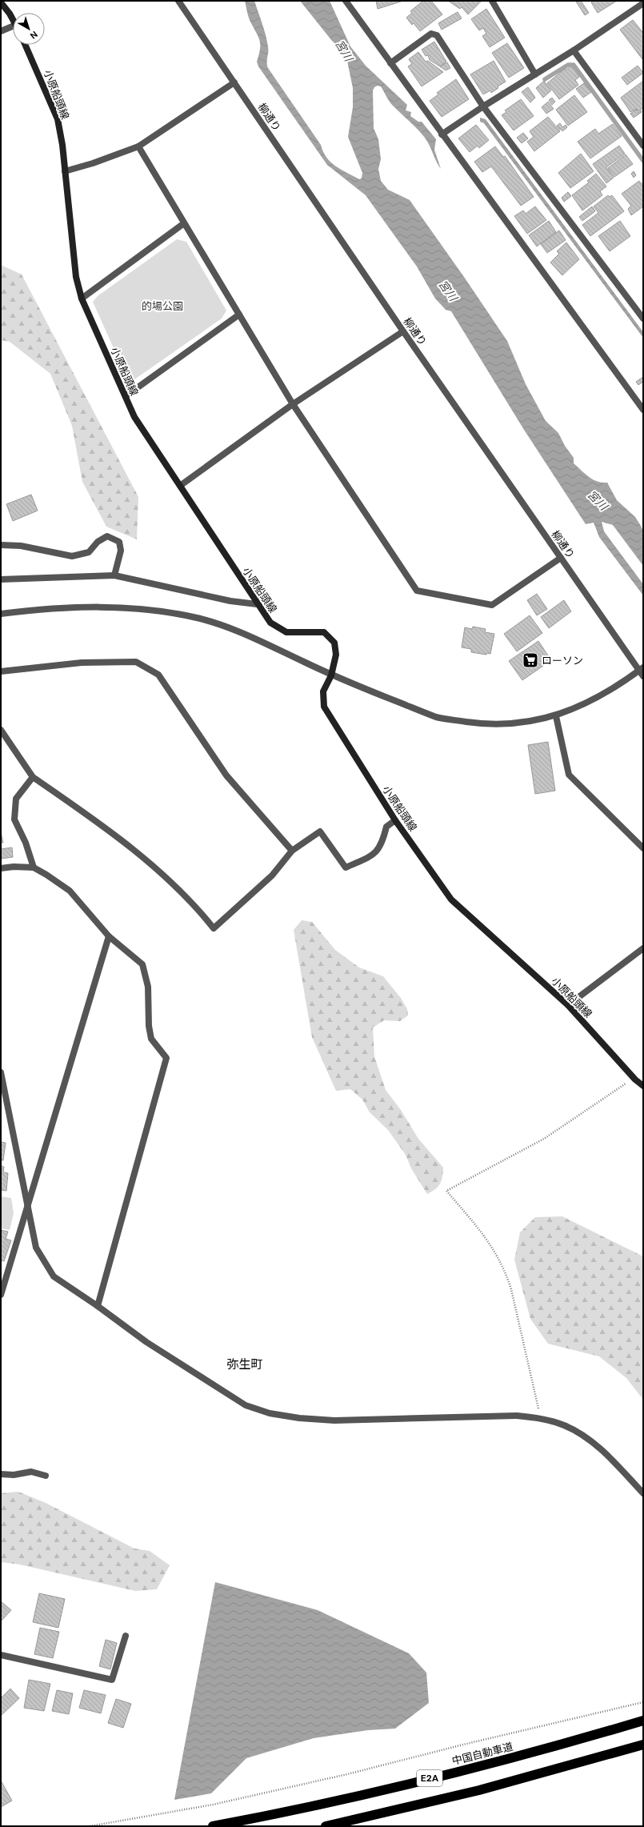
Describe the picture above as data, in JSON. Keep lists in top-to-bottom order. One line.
{"streets":{"highway":["中国自動車道","E2A"],"main road":["小原船頭線"],"street":["柳通り"]},"districts":["弥生町"],"water":["宮川"],"parks":["的場公園"],"places":{"supermarket":["ローソン"]},"north":"bottom right"}
